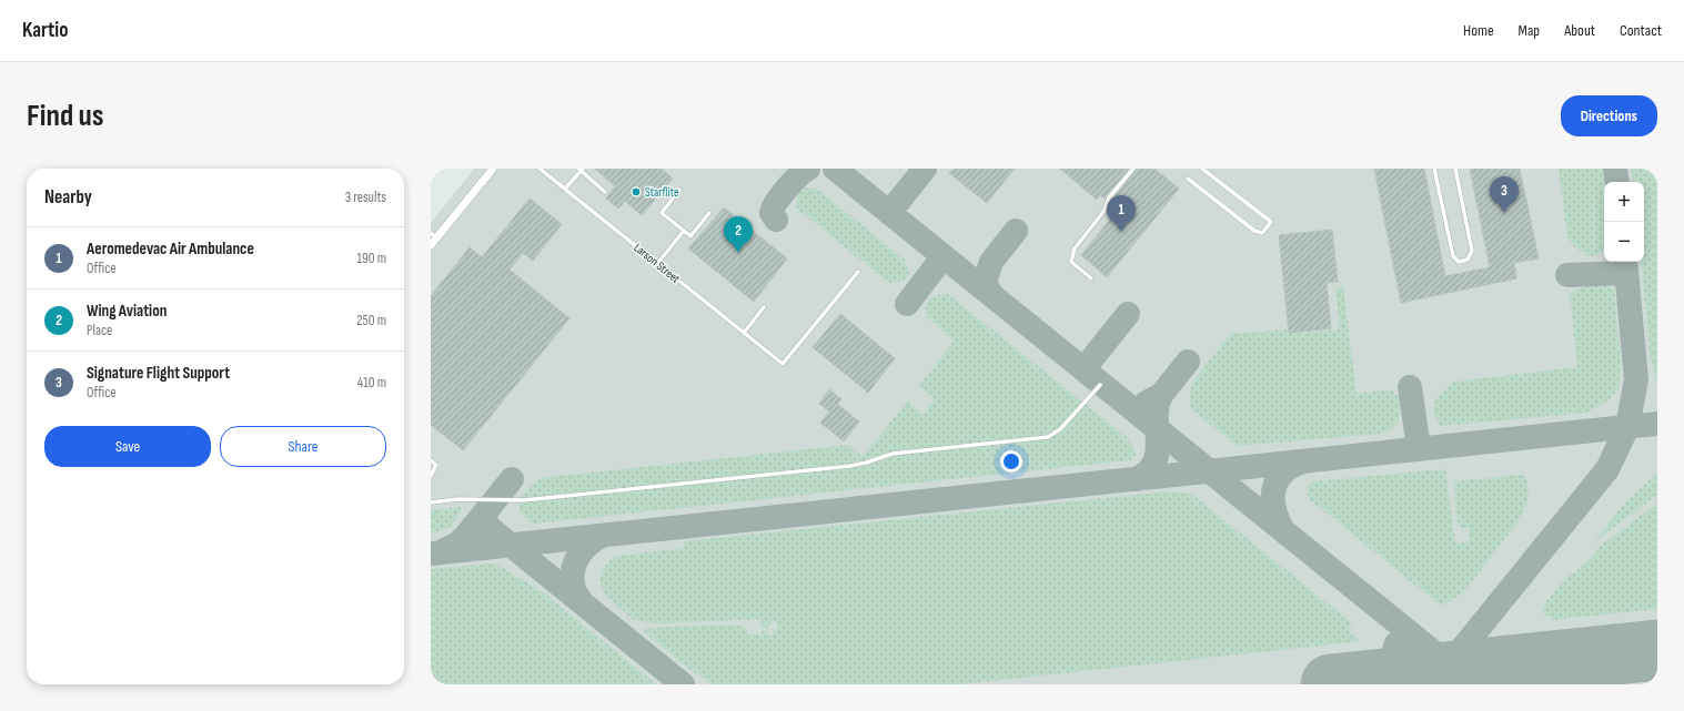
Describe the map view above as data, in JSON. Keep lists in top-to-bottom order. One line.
{"streets":{"lane":["Larson Street"]},"places":["Starflite"],"page":{"header":"Kartio","nav":["Home","Map","About","Contact"],"buttons":["Directions",["Save","Share"]],"title":"Find us","heading":["Nearby","3 results"],"pins":["3","1","2"],"map_buttons":["+","−"],"list":[{"mark":"1","name":"Aeromedevac Air Ambulance","note":"Office","value":"190 m"},{"mark":"2","name":"Wing Aviation","note":"Place","value":"250 m"},{"mark":"3","name":"Signature Flight Support","note":"Office","value":"410 m"}]}}
